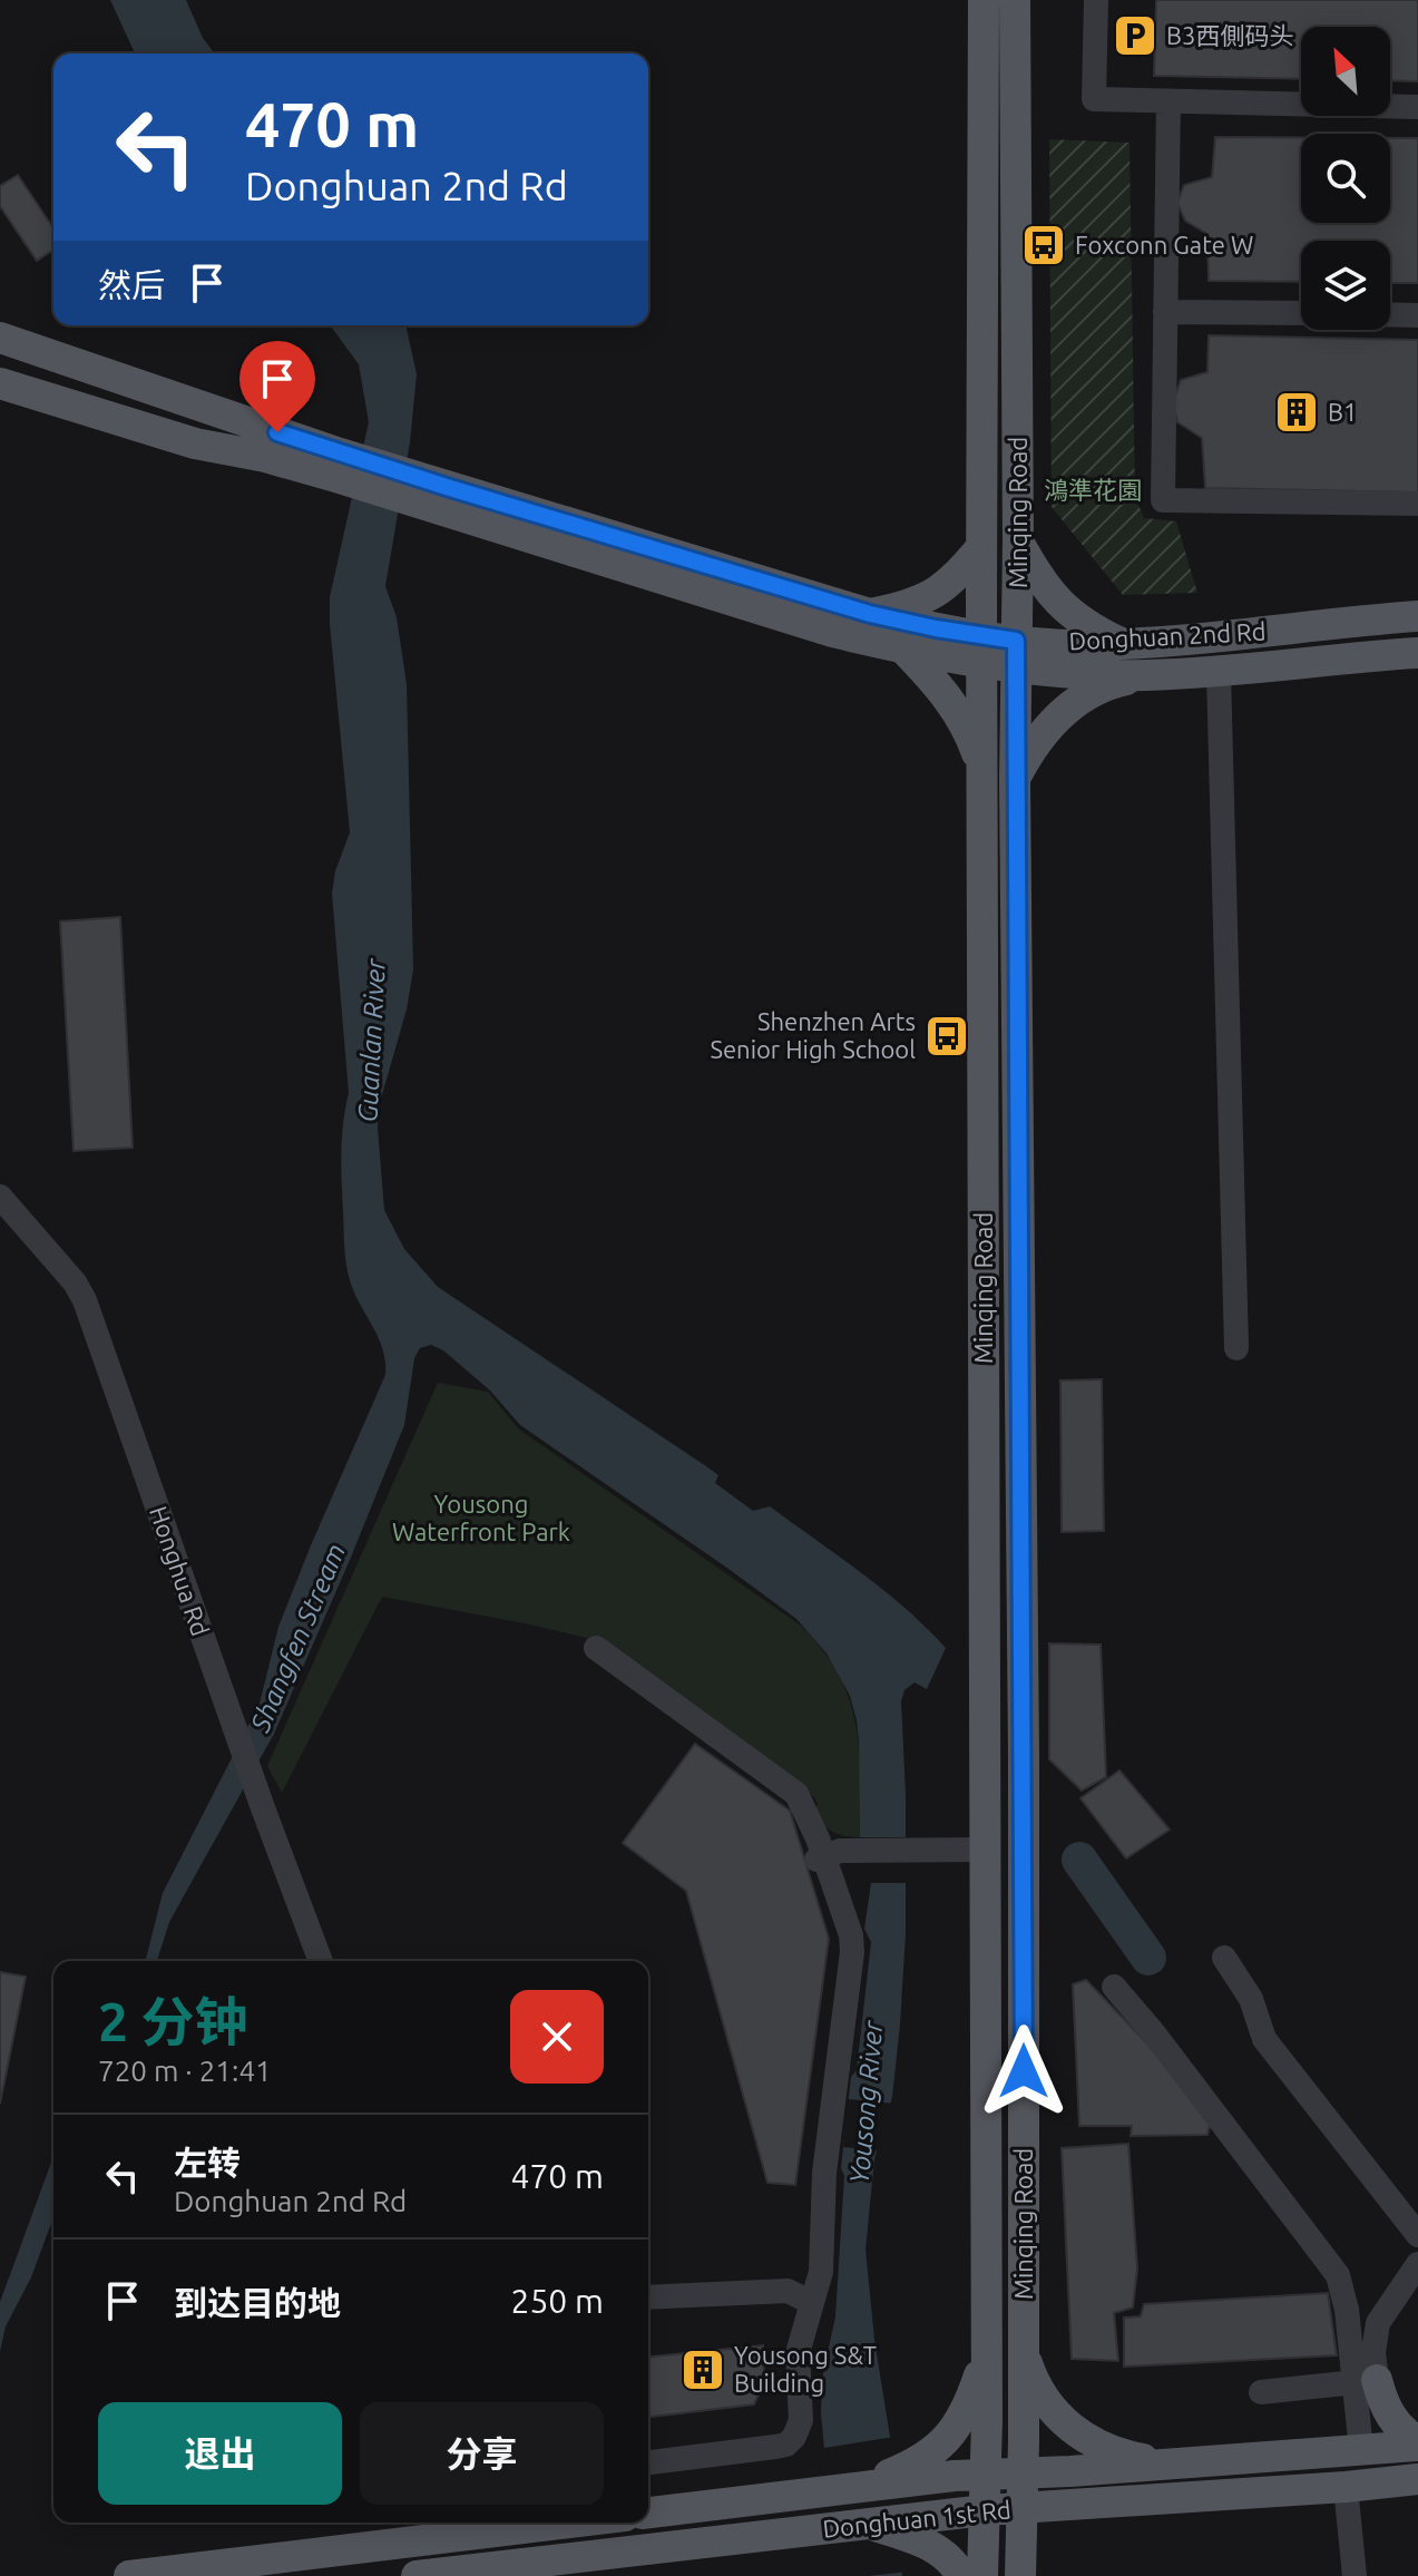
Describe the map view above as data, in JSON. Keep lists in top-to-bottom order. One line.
{"streets":{"main road":["Minqing Road","Donghuan 2nd Rd","Donghuan 1st Rd"],"street":["Honghua Rd"]},"crossings":[["Minqing Road","Donghuan 2nd Rd"],["Minqing Road","Donghuan 1st Rd"]],"water":["Guanlan River","Shangfen Stream","Yousong River"],"parks":["鴻準花園","Yousong Waterfront Park"],"places":{"parking":["B3西側码头"],"bus stop":["Foxconn Gate W","Shenzhen Arts Senior High School"],"building":["B1","Yousong S&T Building"]},"north":"top left","page":{"turn":["470 m","Donghuan 2nd Rd"],"then":"然后","heading":["2 分钟","720 m · 21:41"],"list":[{"name":"左转","note":"Donghuan 2nd Rd","value":"470 m"},{"name":"到达目的地","value":"250 m"}],"buttons":["退出","分享"]}}
